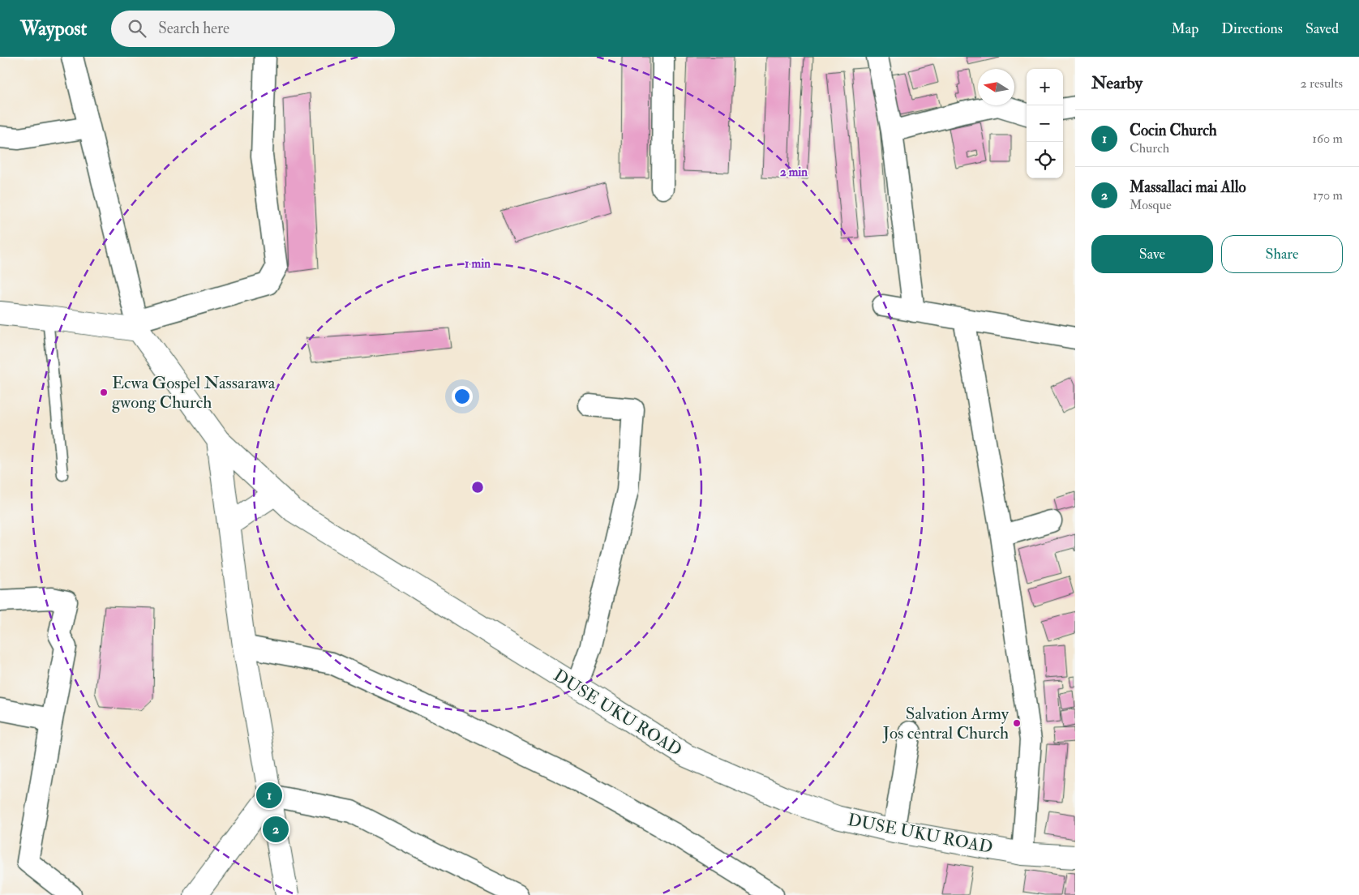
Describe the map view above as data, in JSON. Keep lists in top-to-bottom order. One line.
{"streets":{"street":["DUSE UKU ROAD"]},"places":["Ecwa Gospel Nassarawa gwong Church","Salvation Army Jos central Church"],"north":"left","page":{"header":"Waypost","search":"Search here","nav":["Map","Directions","Saved"],"heading":["Nearby","2 results"],"map_buttons":["+","−"],"list":[{"mark":"1","name":"Cocin Church","note":"Church","value":"160 m"},{"mark":"2","name":"Massallaci mai Allo","note":"Mosque","value":"170 m"}],"buttons":["Save","Share"],"pins":["1","2"]},"rings":["2 min","1 min"]}
